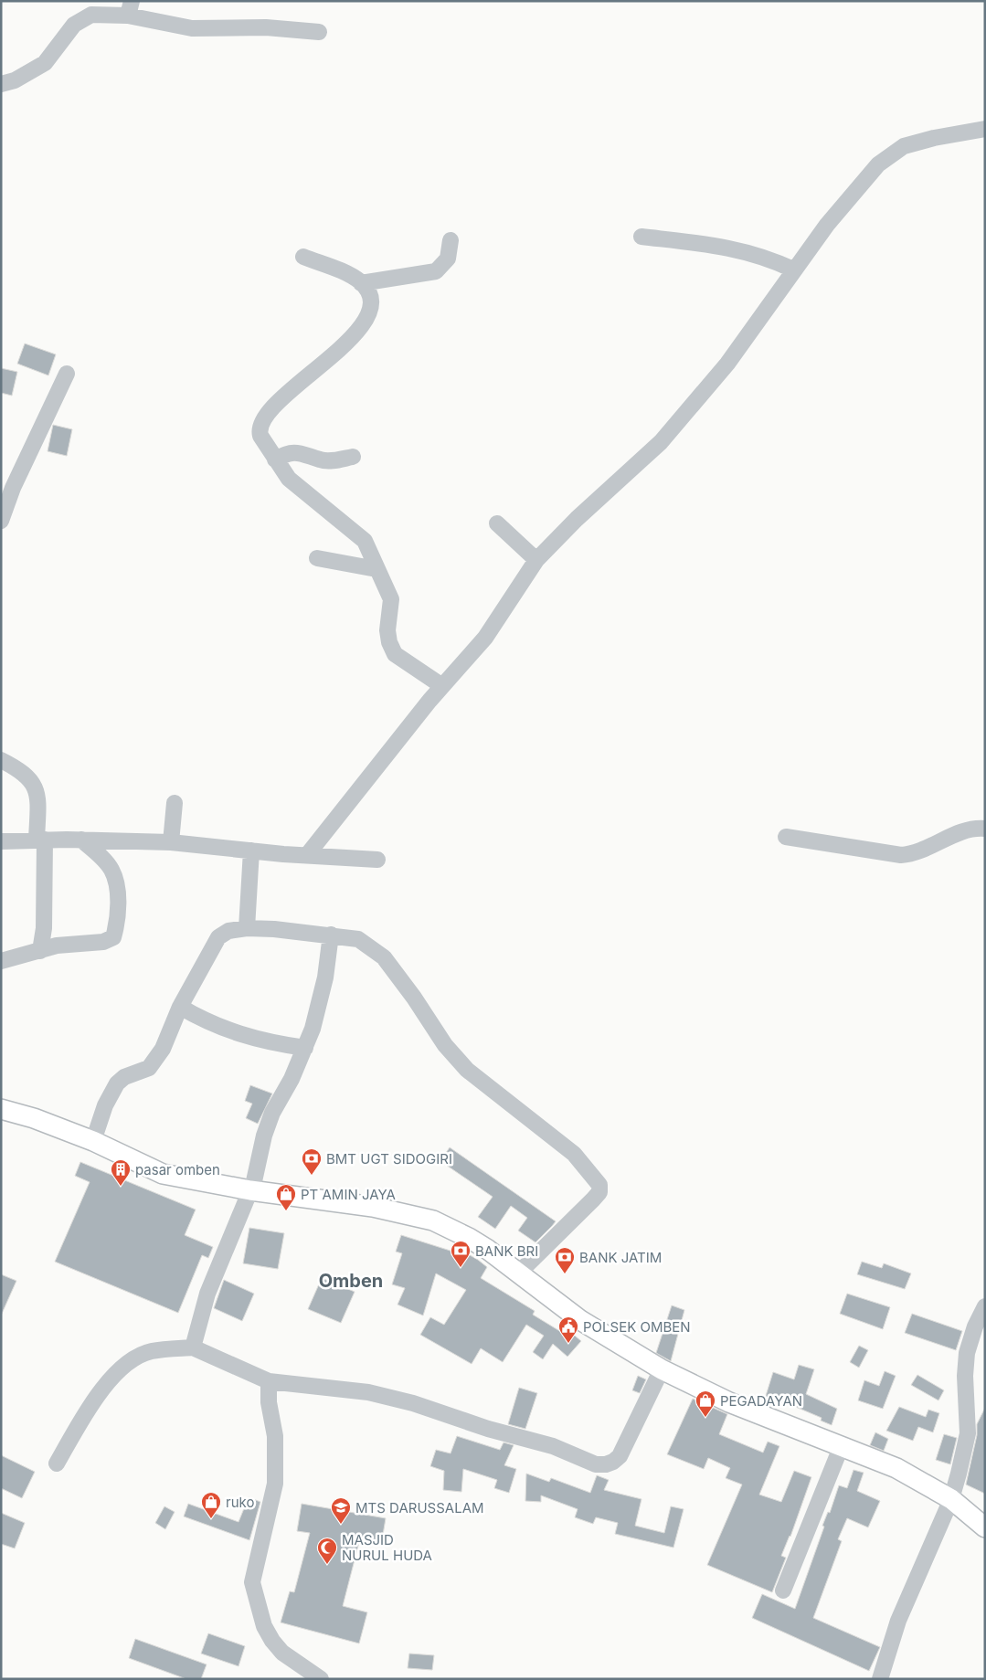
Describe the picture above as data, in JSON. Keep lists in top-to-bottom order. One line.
{"districts":["Omben"],"places":{"bank":["BMT UGT SIDOGIRI","BANK BRI","BANK JATIM"],"building":["pasar omben"],"shop":["PT AMIN JAYA","PEGADAYAN","ruko"],"public building":["POLSEK OMBEN"],"school or university":["MTS DARUSSALAM"],"mosque":["MASJID NURUL HUDA"]}}
